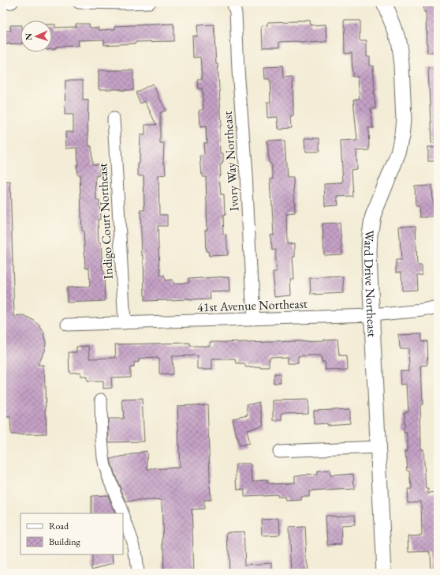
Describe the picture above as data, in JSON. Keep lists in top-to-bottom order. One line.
{"streets":{"street":["Ivory Way Northeast","Indigo Court Northeast","Ward Drive Northeast","41st Avenue Northeast"]},"crossings":[["Ivory Way Northeast","41st Avenue Northeast"],["Indigo Court Northeast","41st Avenue Northeast"],["Ward Drive Northeast","41st Avenue Northeast"]],"legend":["Road","Building"],"north":"left"}
